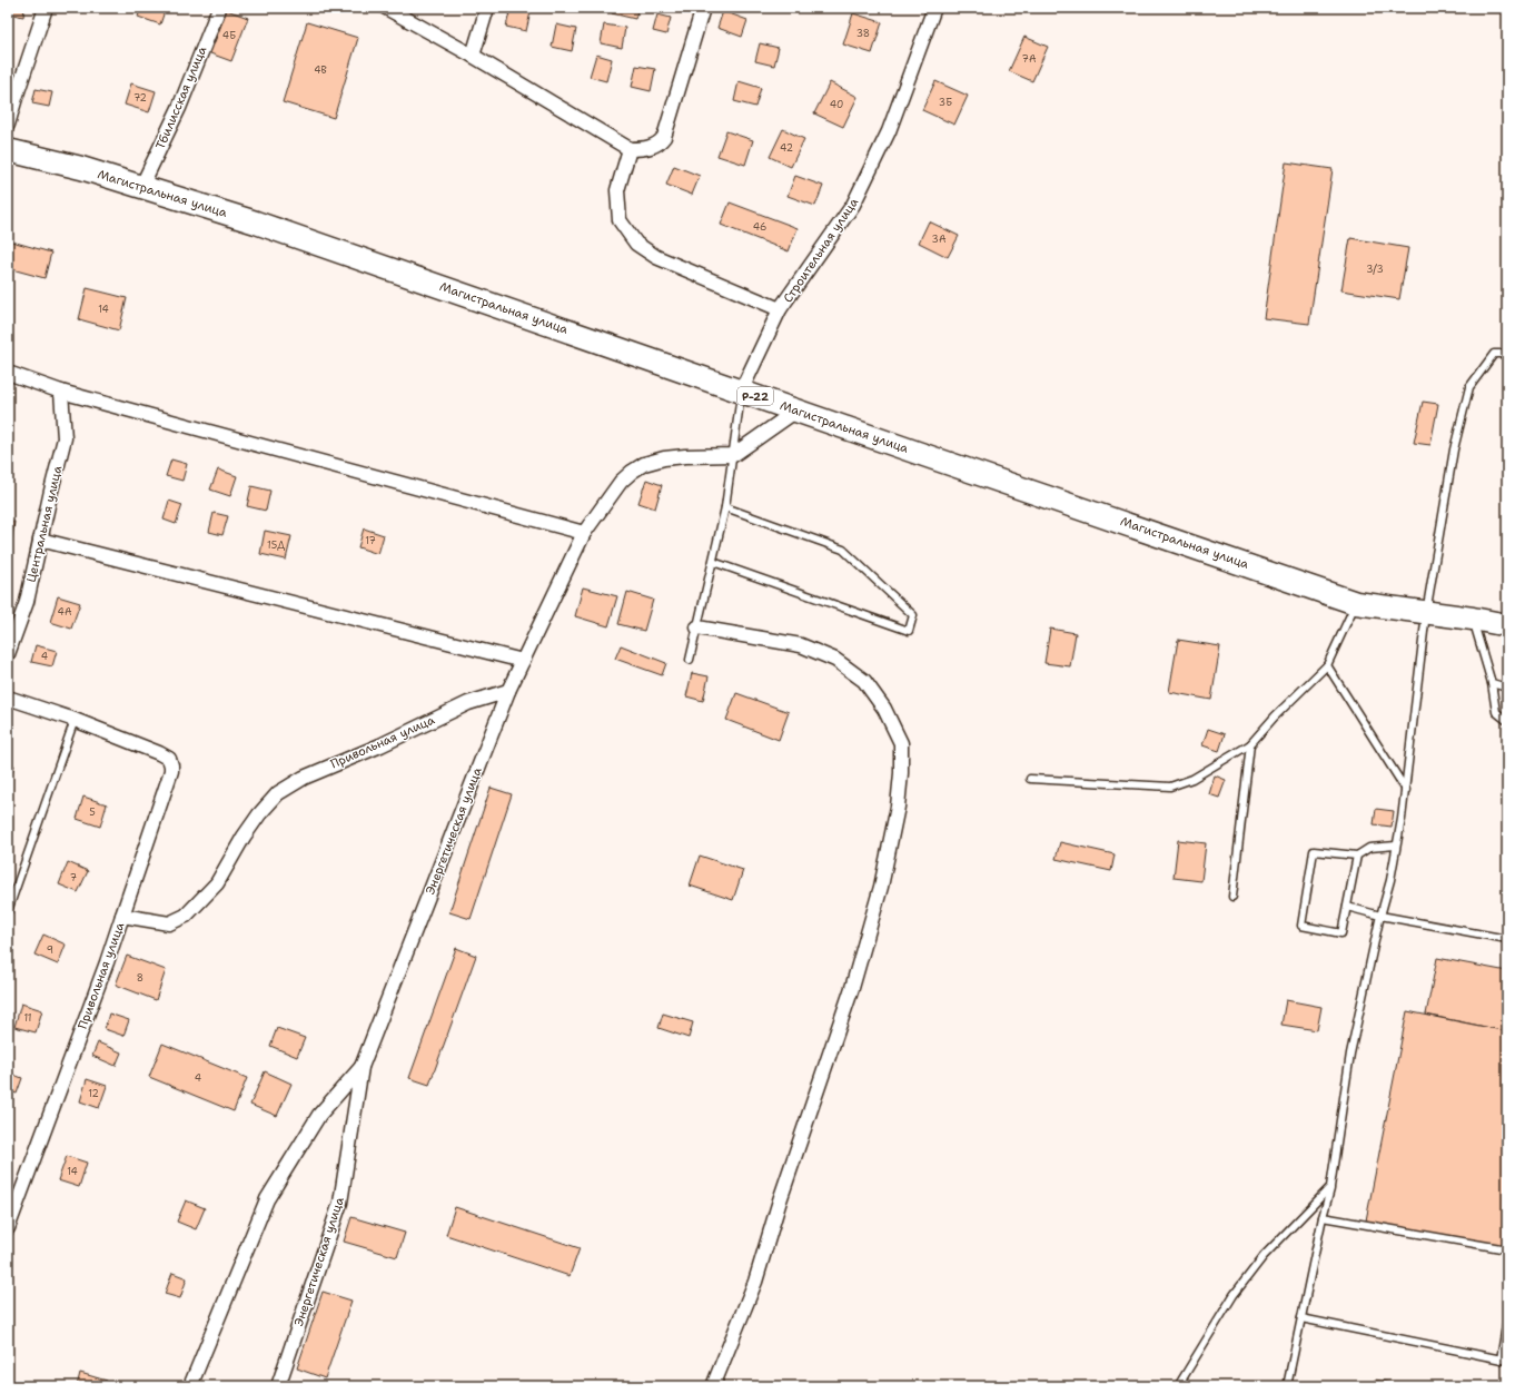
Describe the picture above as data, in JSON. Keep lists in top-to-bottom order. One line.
{"streets":{"highway":["Магистральная улица","Р-22"],"street":["Тбилисская улица","Строительная улица","Центральная улица","Привольная улица","Энергетическая улица"]},"crossings":[["Тбилисская улица","Магистральная улица"],["Магистральная улица","Строительная улица"],["Привольная улица","Энергетическая улица"]],"house_numbers":["38","4Б","7А","4В","72","3Б","40","42","46","3А","3/3","14","17","15Д","4А","4","5","7","9","8","11","4","12","14"]}
